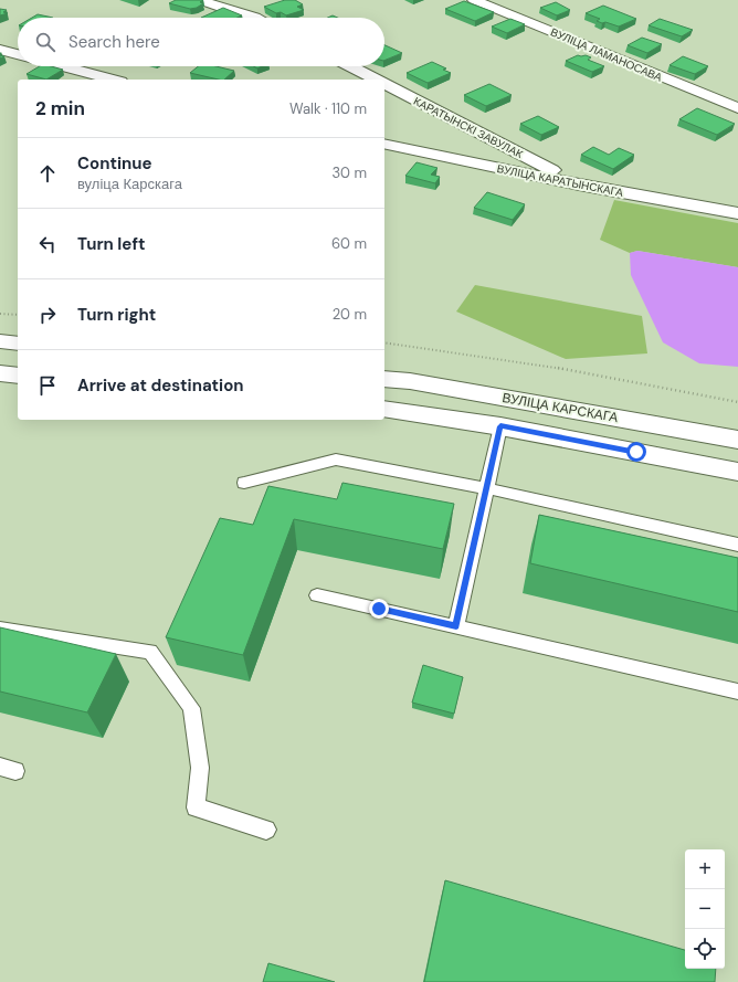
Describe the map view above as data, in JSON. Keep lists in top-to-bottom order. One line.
{"streets":{"street":["ВУЛІЦА ЛАМАНОСАВА","КАРАТЫНСКІ ЗАВУЛАК","ВУЛІЦА КАРАТЫНСКАГА","ВУЛІЦА КАРСКАГА"]},"crossings":[["КАРАТЫНСКІ ЗАВУЛАК","ВУЛІЦА КАРАТЫНСКАГА"]],"page":{"search":"Search here","heading":["2 min","Walk · 110 m"],"list":[["Continue","вуліца Карскага","30 m"],["Turn left","60 m"],["Turn right","20 m"],"Arrive at destination"],"map_buttons":["+","−"]}}
